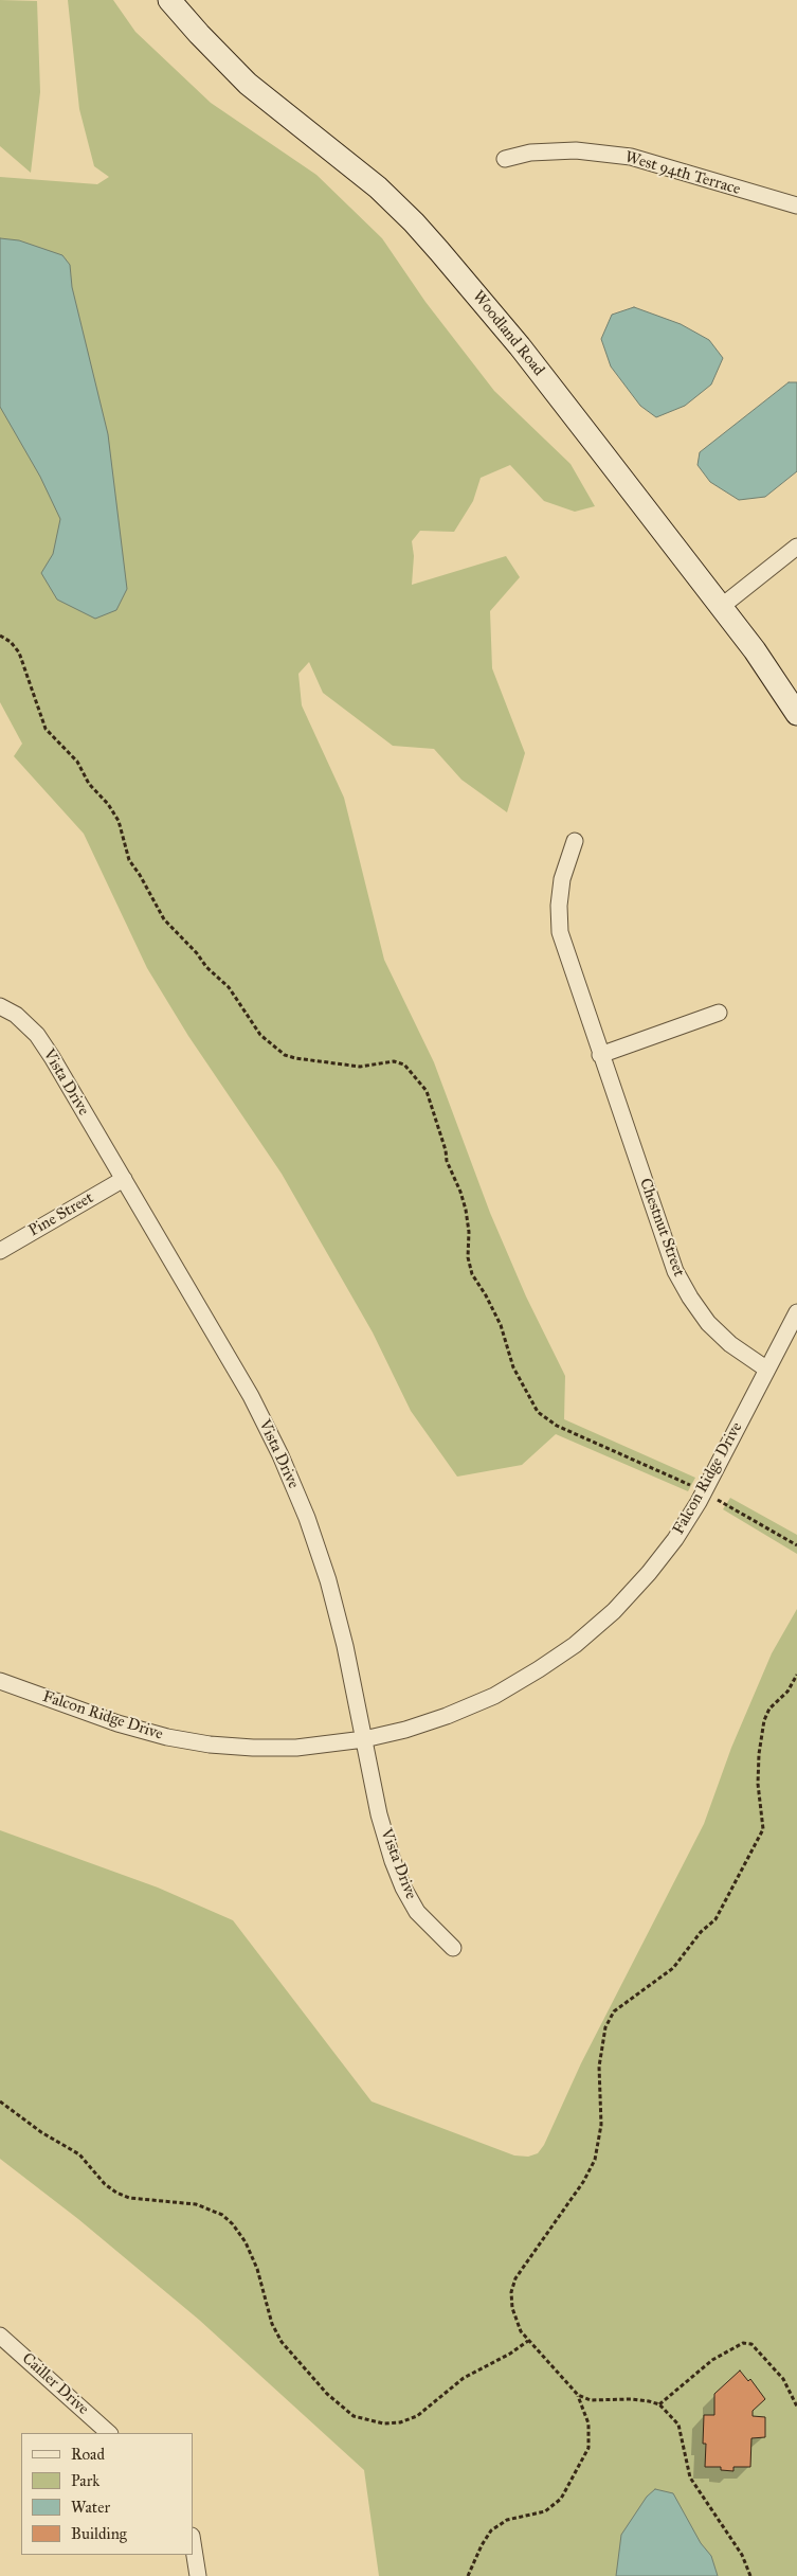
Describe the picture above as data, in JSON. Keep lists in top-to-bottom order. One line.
{"streets":{"main road":["Woodland Road"],"street":["West 94th Terrace","Vista Drive","Pine Street","Chestnut Street","Falcon Ridge Drive","Cailler Drive"]},"crossings":[["Vista Drive","Pine Street"],["Vista Drive","Falcon Ridge Drive"],["Chestnut Street","Falcon Ridge Drive"]],"legend":["Road","Park","Water","Building"]}
